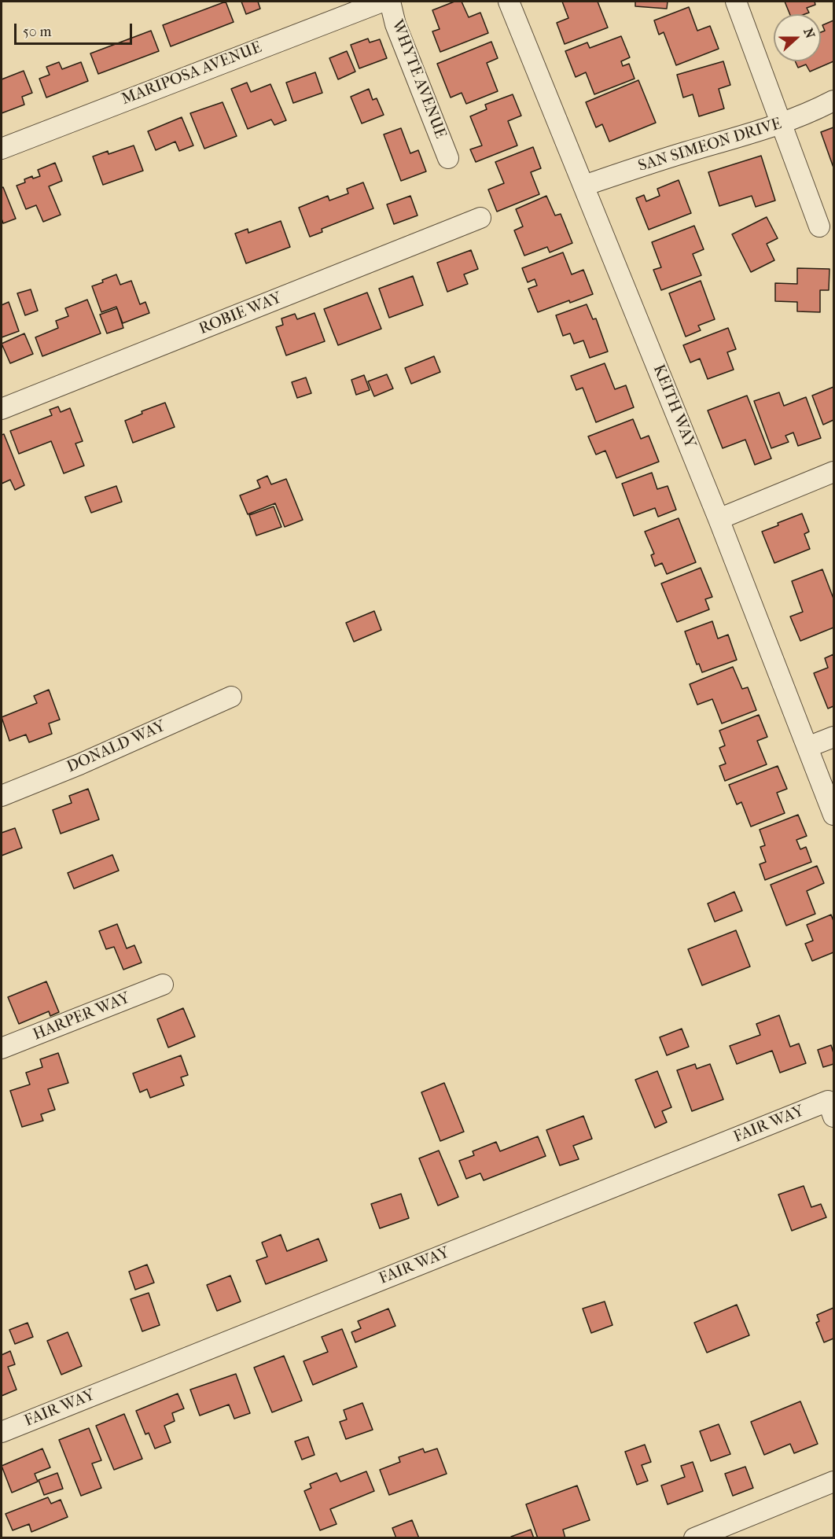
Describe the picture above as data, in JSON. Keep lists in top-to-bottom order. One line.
{"streets":{"street":["MARIPOSA AVENUE","WHYTE AVENUE","SAN SIMEON DRIVE","ROBIE WAY","KEITH WAY","DONALD WAY","HARPER WAY","FAIR WAY"]},"crossings":[["SAN SIMEON DRIVE","KEITH WAY"]],"scale_bar":"50 m","north":"right"}
